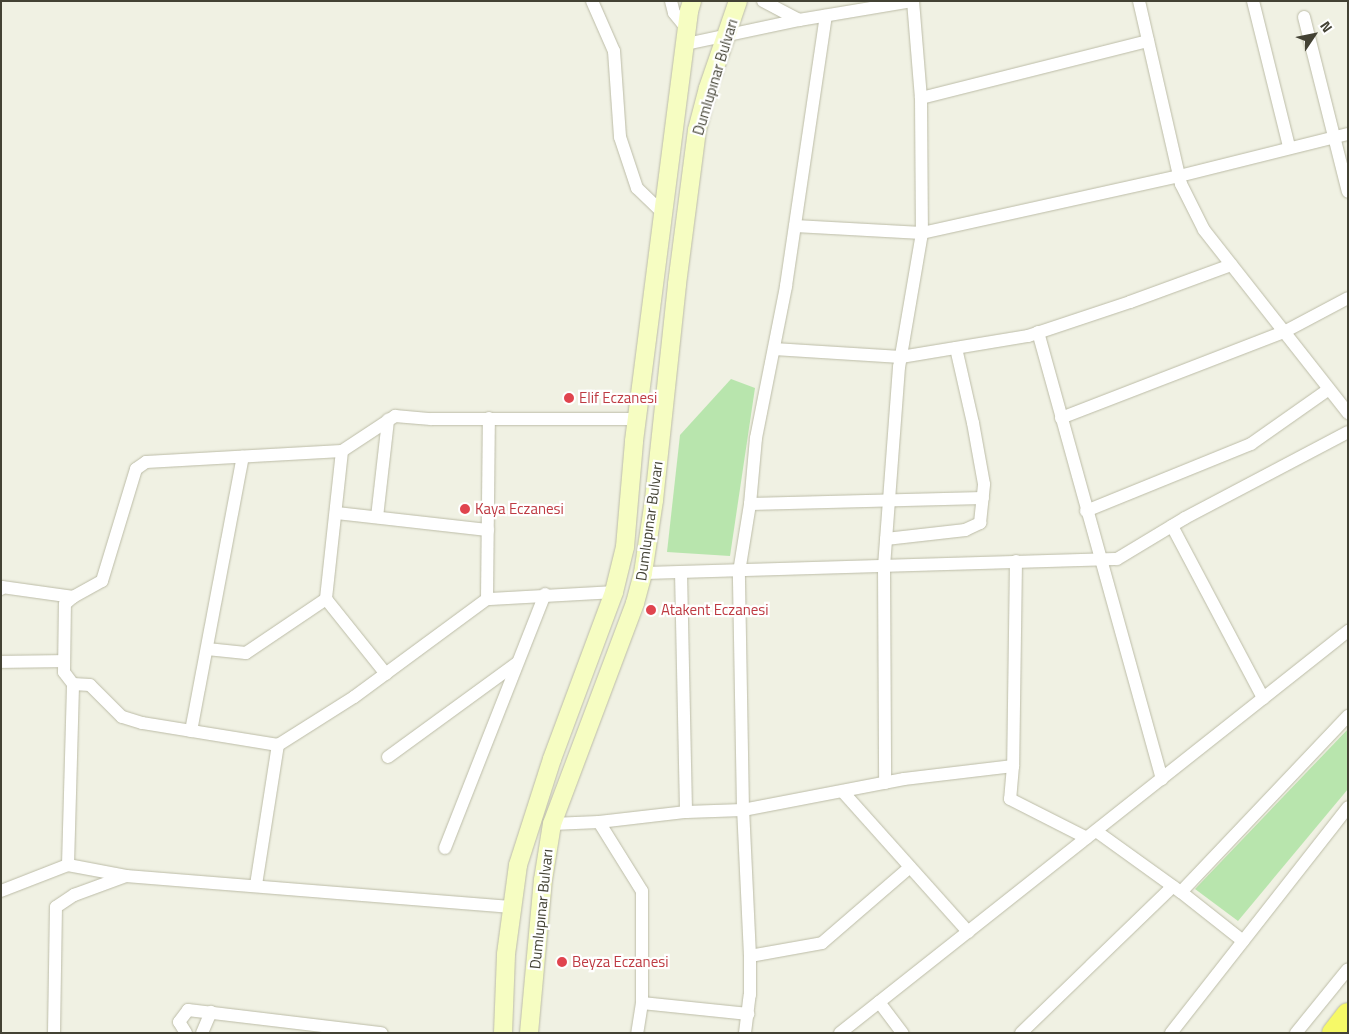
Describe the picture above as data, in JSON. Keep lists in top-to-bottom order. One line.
{"streets":{"main road":["Dumlupınar Bulvarı"]},"places":["Elif Eczanesi","Kaya Eczanesi","Atakent Eczanesi","Beyza Eczanesi"],"north":"top right"}
